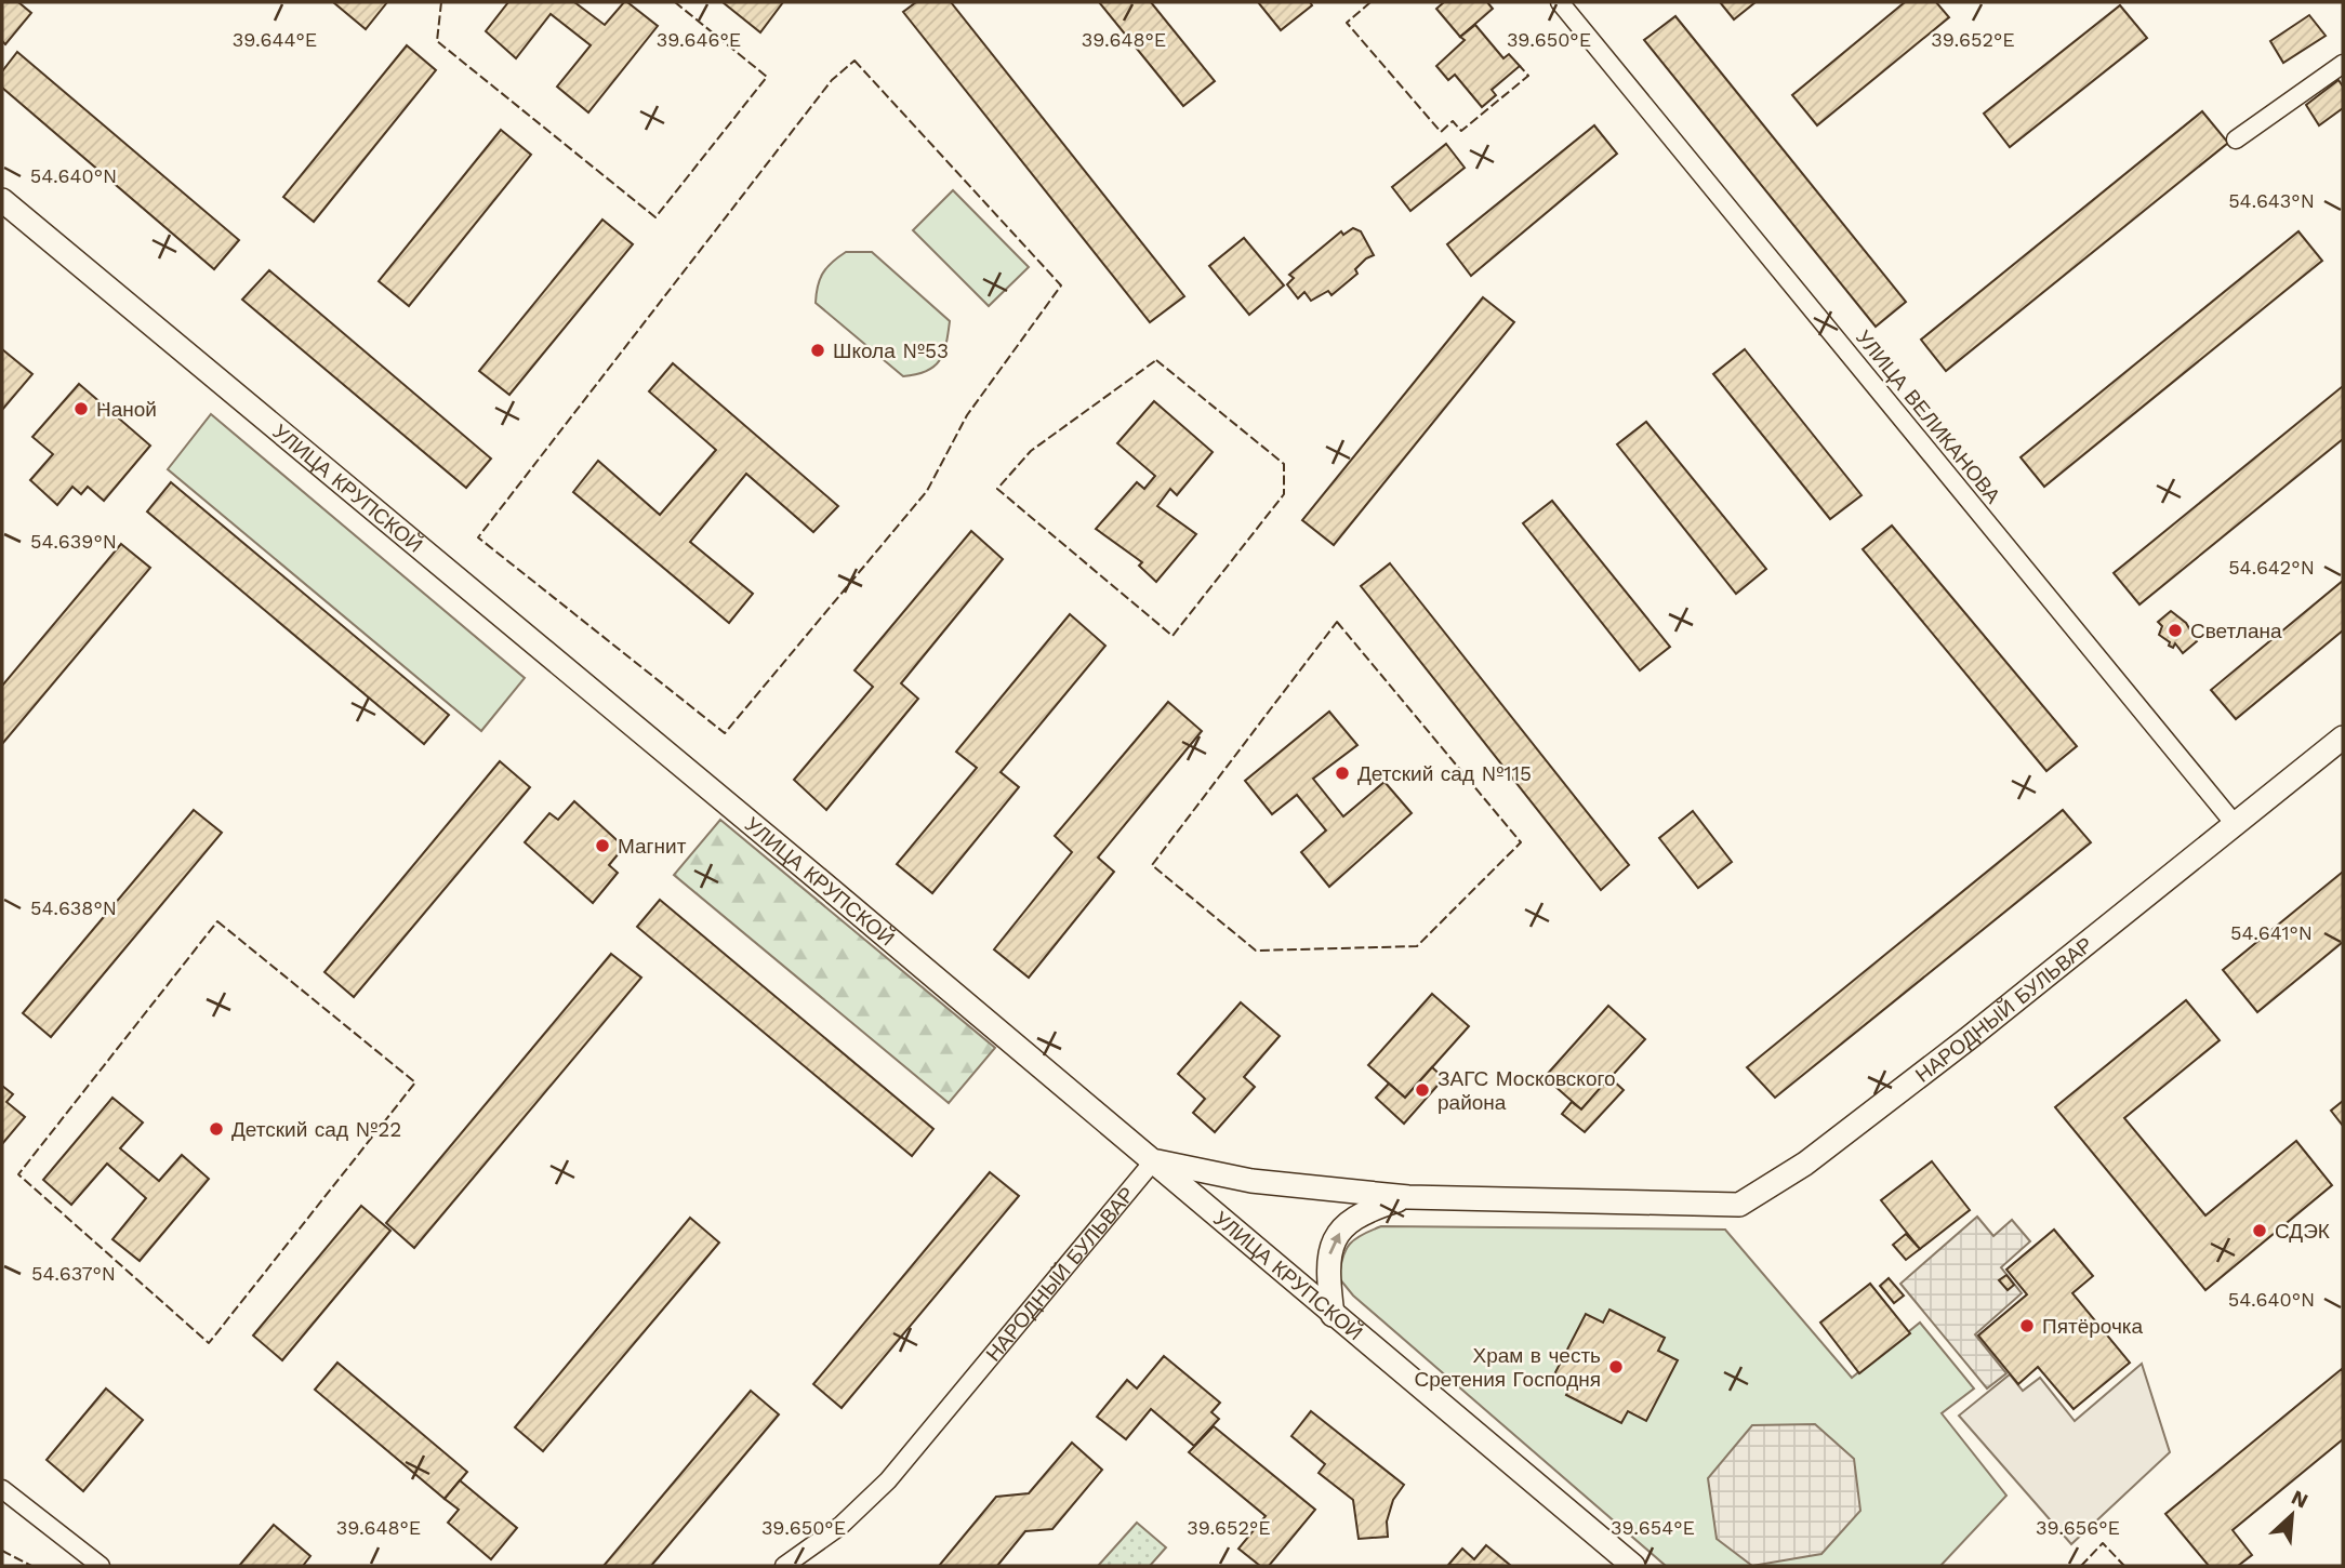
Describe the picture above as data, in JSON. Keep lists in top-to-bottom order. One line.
{"streets":{"street":["УЛИЦА ВЕЛИКАНОВА","УЛИЦА КРУПСКОЙ","НАРОДНЫЙ БУЛЬВАР"]},"crossings":[["УЛИЦА ВЕЛИКАНОВА","НАРОДНЫЙ БУЛЬВАР"],["УЛИЦА КРУПСКОЙ","НАРОДНЫЙ БУЛЬВАР"]],"places":["Школа №53","Наной","Светлана","Детский сад №115","Магнит","ЗАГС Московского района","Детский сад №22","СДЭК","Пятёрочка","Храм в честь Сретения Господня"],"north":"top right","coordinates":["39.644°E","39.646°E","39.648°E","39.650°E","39.652°E","54.640°N","54.643°N","54.639°N","54.642°N","54.638°N","54.641°N","54.637°N","39.654°E","39.656°E"]}
